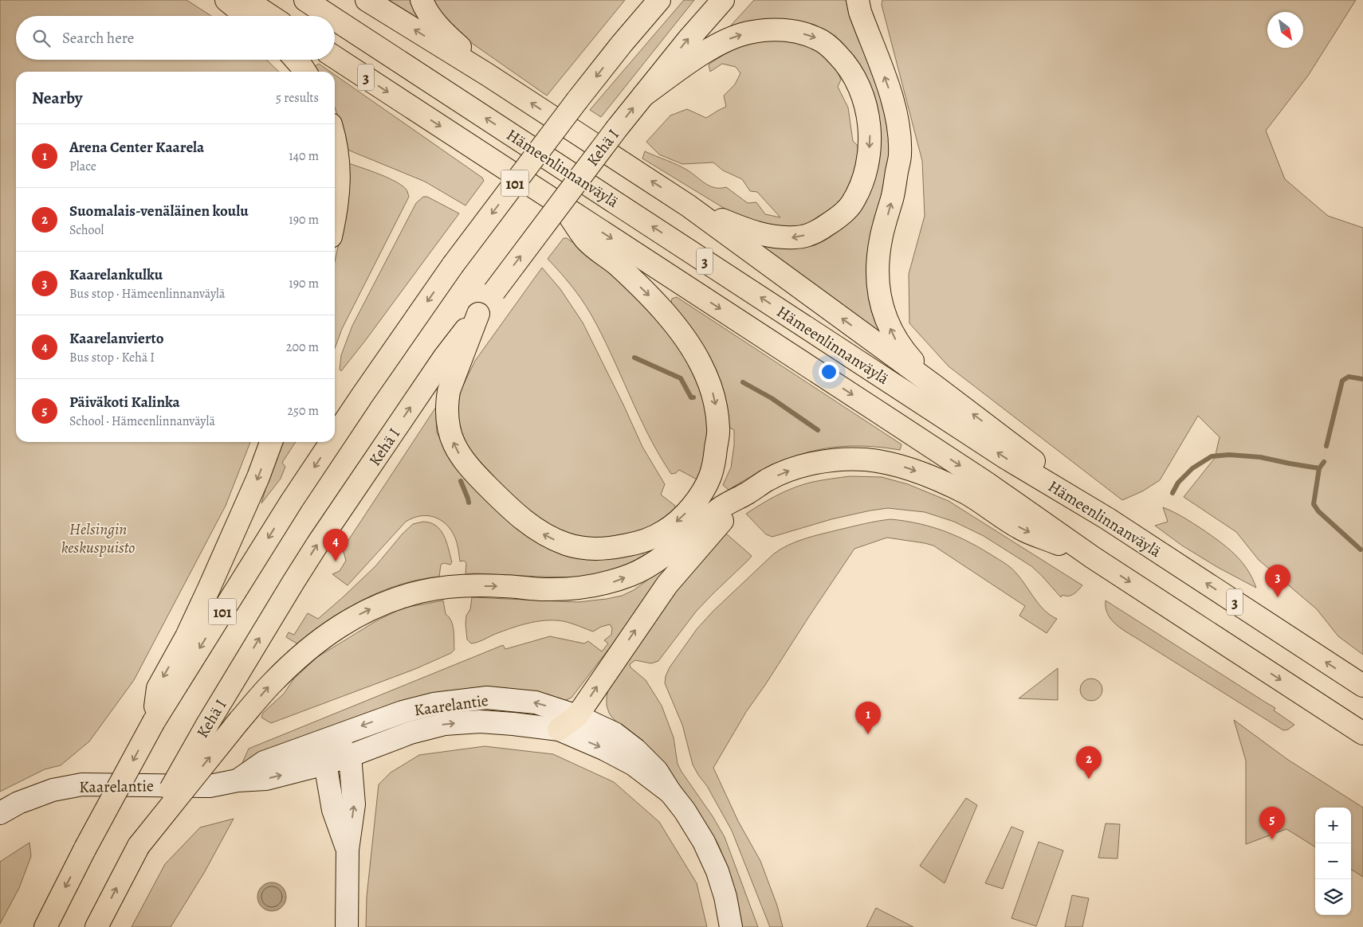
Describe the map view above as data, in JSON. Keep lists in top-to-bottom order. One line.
{"streets":{"highway":["3","Kehä I","Hämeenlinnanväylä","101"],"main road":["Kaarelantie"]},"parks":["Helsingin keskuspuisto"],"north":"bottom right","page":{"search":"Search here","heading":["Nearby","5 results"],"list":[{"mark":"1","name":"Arena Center Kaarela","note":"Place","value":"140 m"},{"mark":"2","name":"Suomalais-venäläinen koulu","note":"School","value":"190 m"},{"mark":"3","name":"Kaarelankulku","note":"Bus stop · Hämeenlinnanväylä","value":"190 m"},{"mark":"4","name":"Kaarelanvierto","note":"Bus stop · Kehä I","value":"200 m"},{"mark":"5","name":"Päiväkoti Kalinka","note":"School · Hämeenlinnanväylä","value":"250 m"}],"pins":["4","3","1","2","5"],"map_buttons":["+","−"]}}
